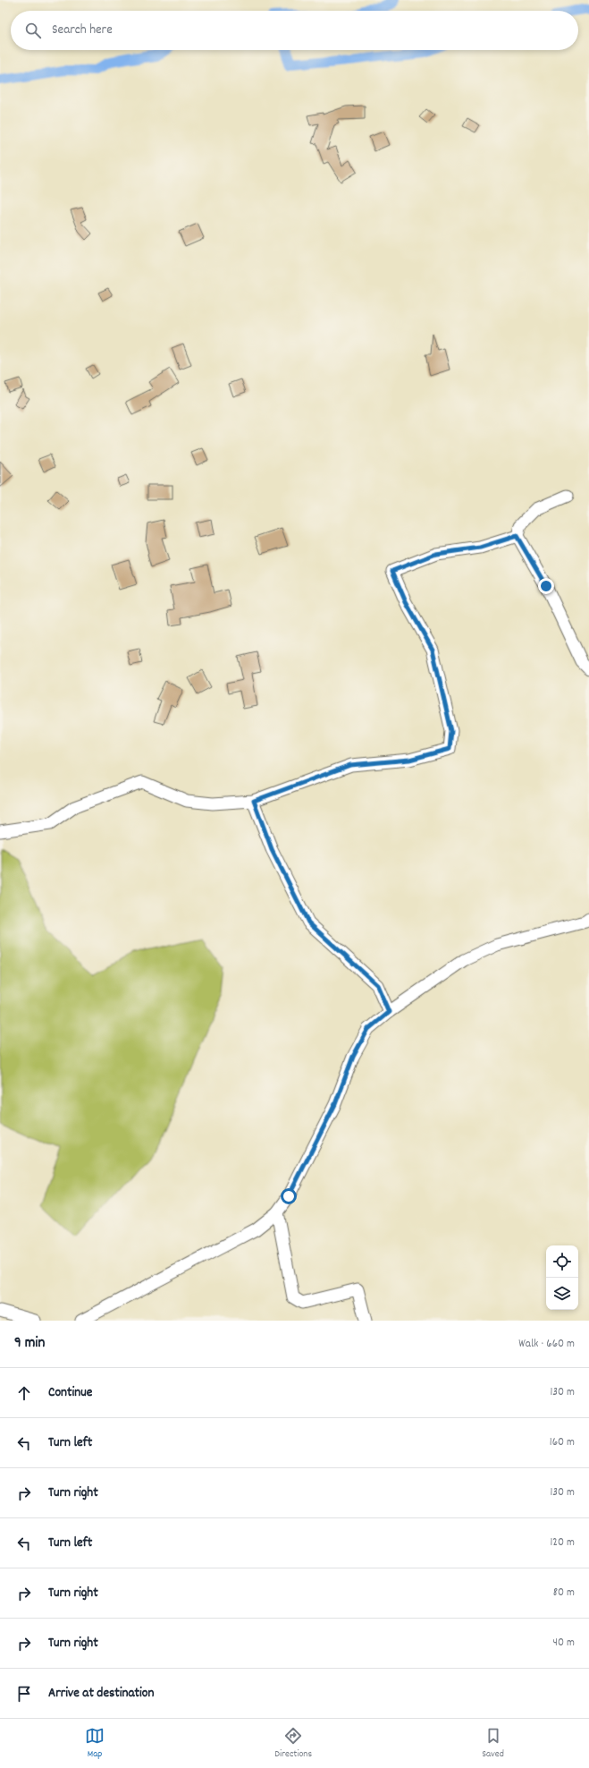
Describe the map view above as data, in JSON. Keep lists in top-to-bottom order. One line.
{"page":{"search":"Search here","heading":["9 min","Walk · 660 m"],"list":[["Continue","130 m"],["Turn left","160 m"],["Turn right","130 m"],["Turn left","120 m"],["Turn right","80 m"],["Turn right","40 m"],"Arrive at destination"],"nav":["Map","Directions","Saved"]}}
